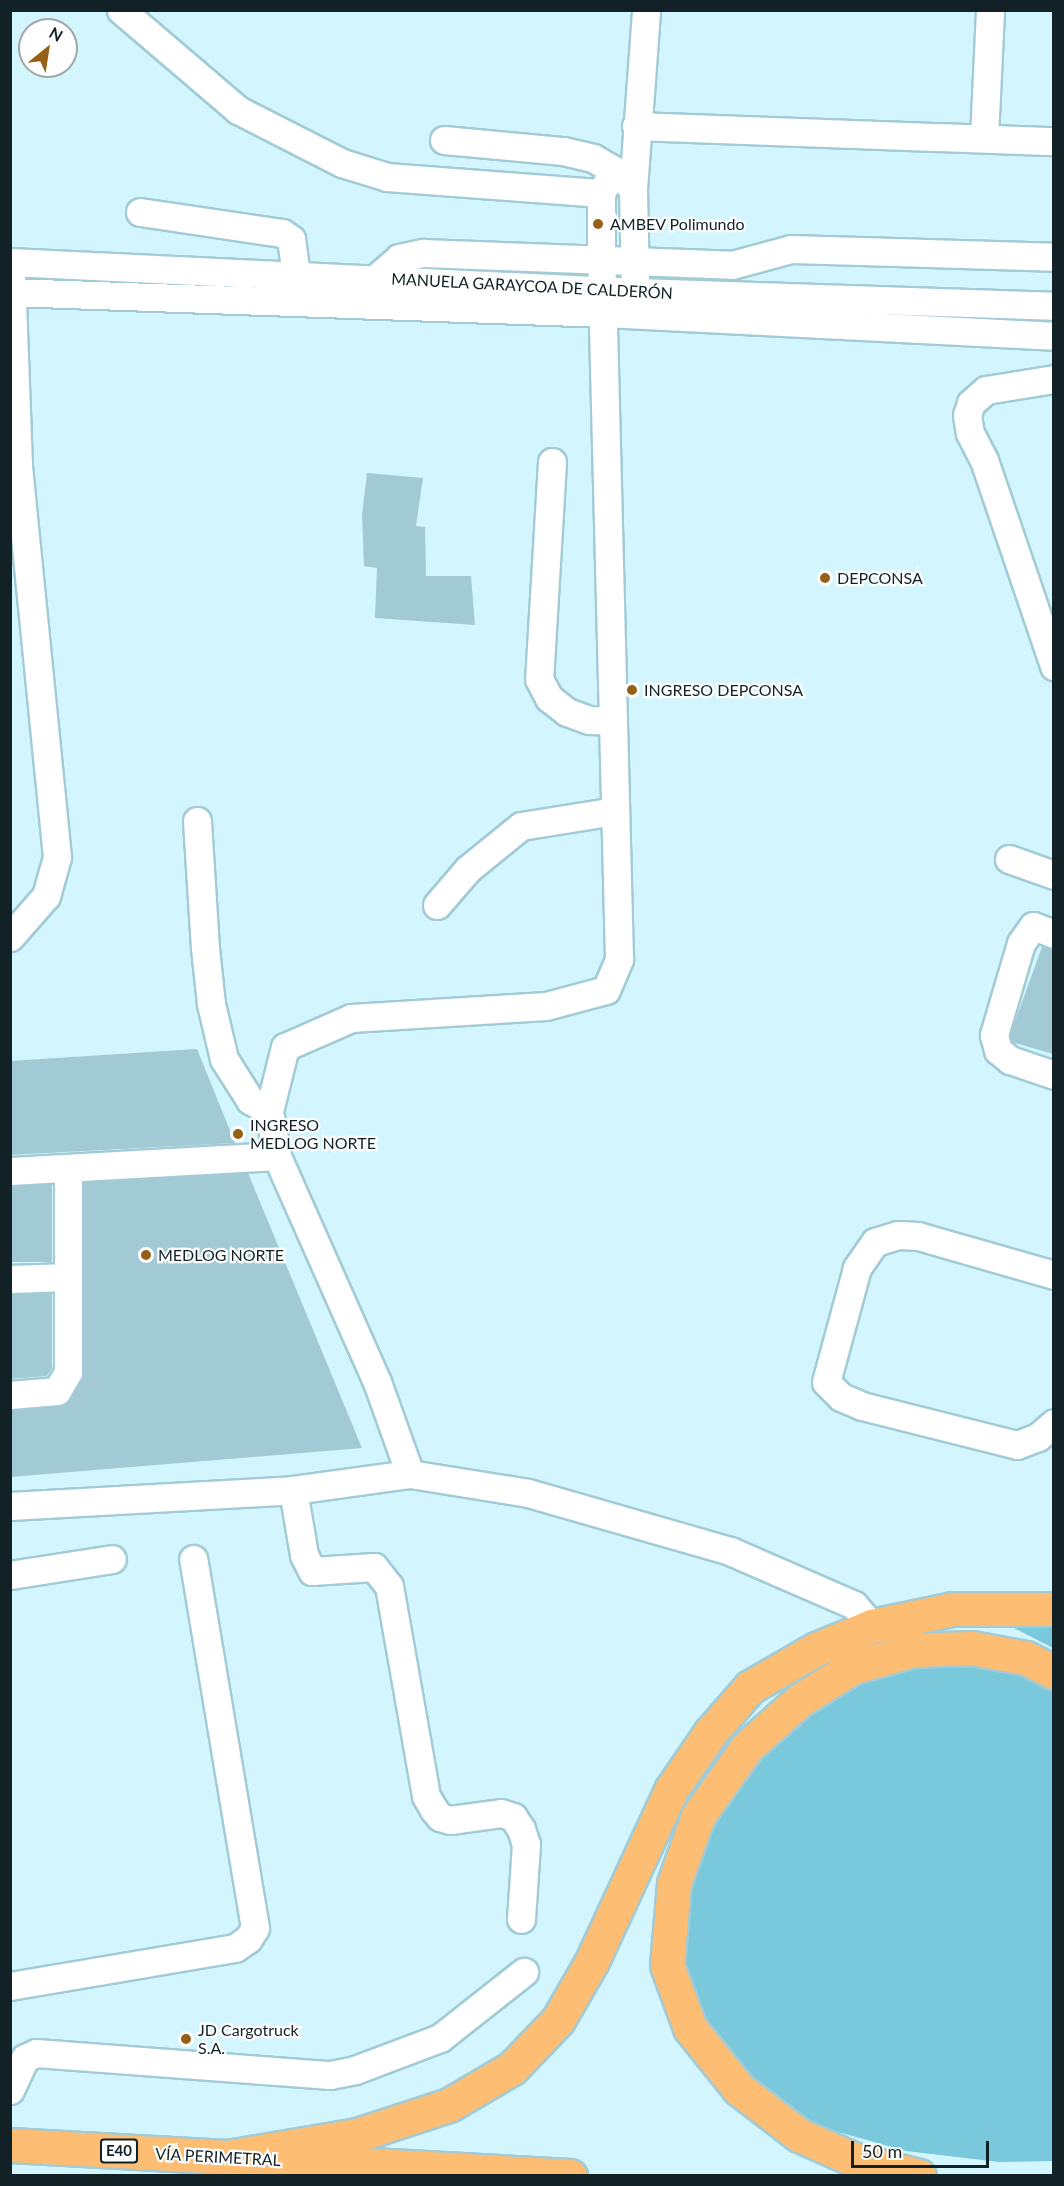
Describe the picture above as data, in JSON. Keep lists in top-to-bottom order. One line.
{"streets":{"highway":["E40","VÍA PERIMETRAL"],"street":["MANUELA GARAYCOA DE CALDERÓN"]},"places":["AMBEV Polimundo","DEPCONSA","INGRESO DEPCONSA","INGRESO MEDLOG NORTE","MEDLOG NORTE","JD Cargotruck S.A."],"scale_bar":"50 m","north":"top right"}
